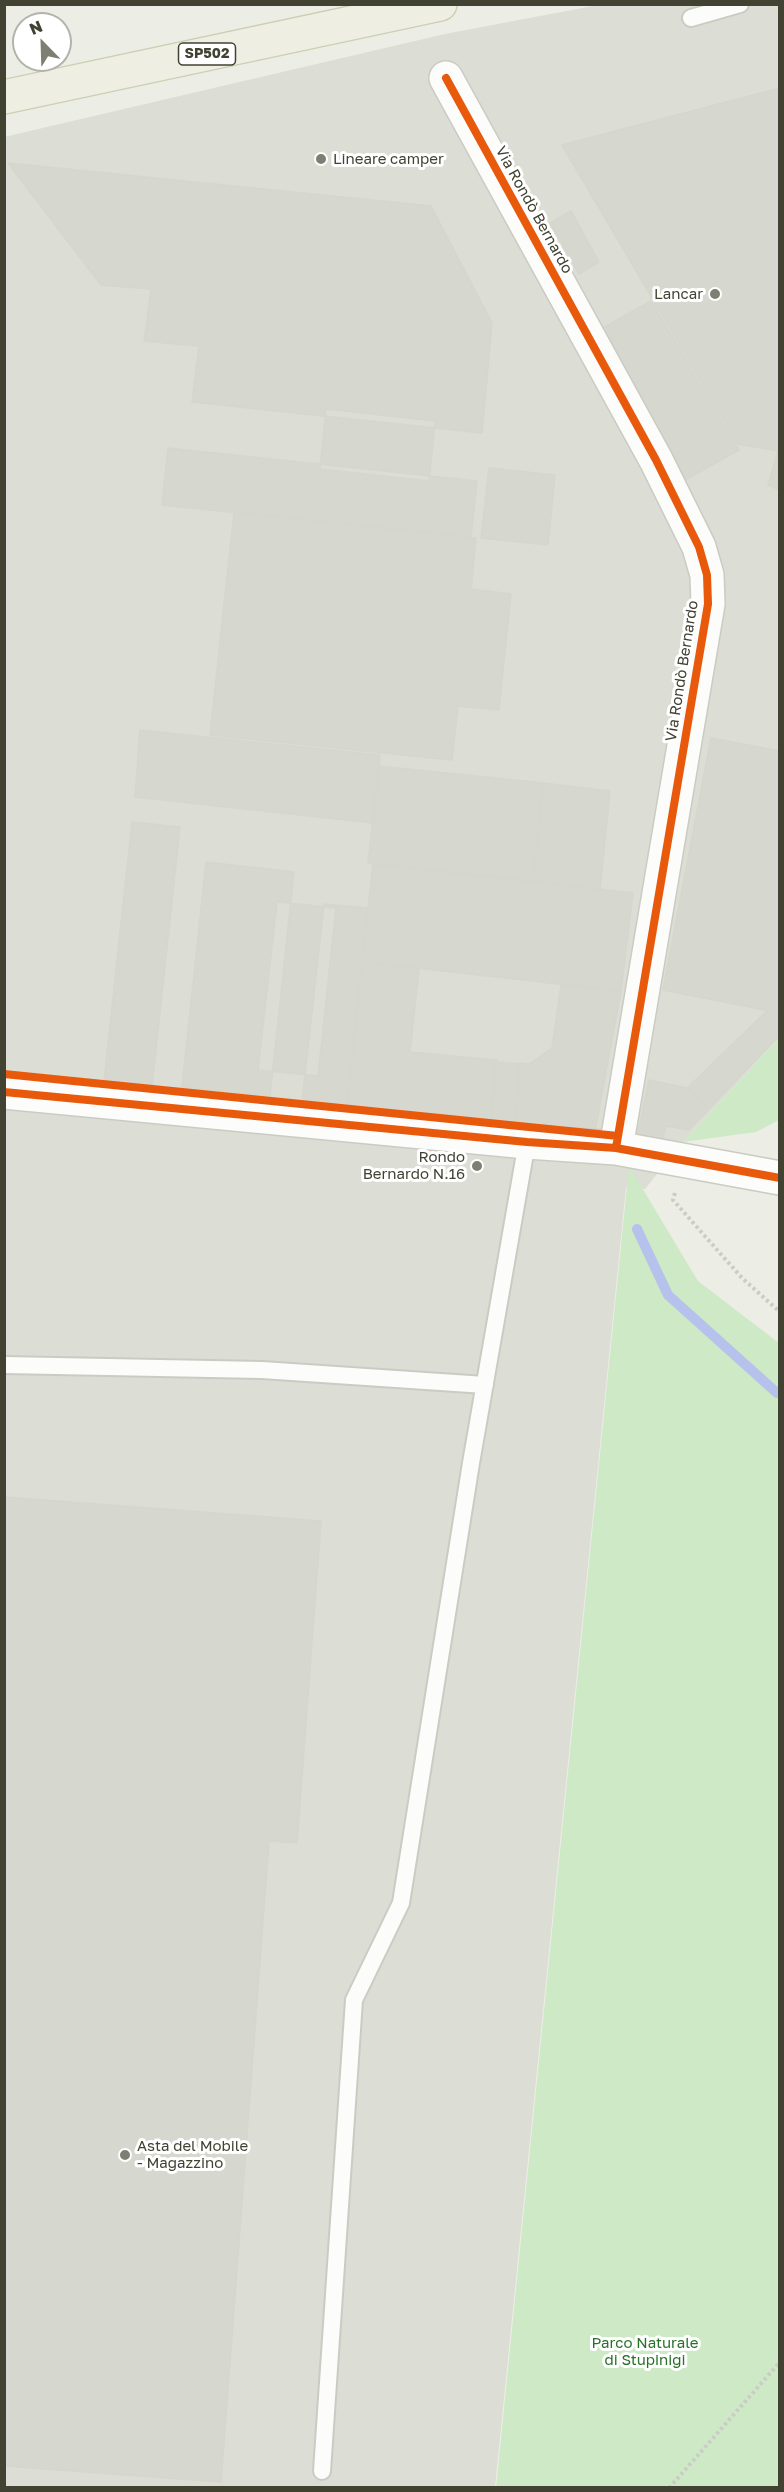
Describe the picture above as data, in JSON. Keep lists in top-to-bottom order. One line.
{"streets":{"main road":["SP502"],"street":["Via Rondò Bernardo"]},"parks":["Parco Naturale di Stupinigi"],"places":["Lineare camper","Lancar","Rondo Bernardo N.16","Asta del Mobile - Magazzino"],"north":"top left"}
